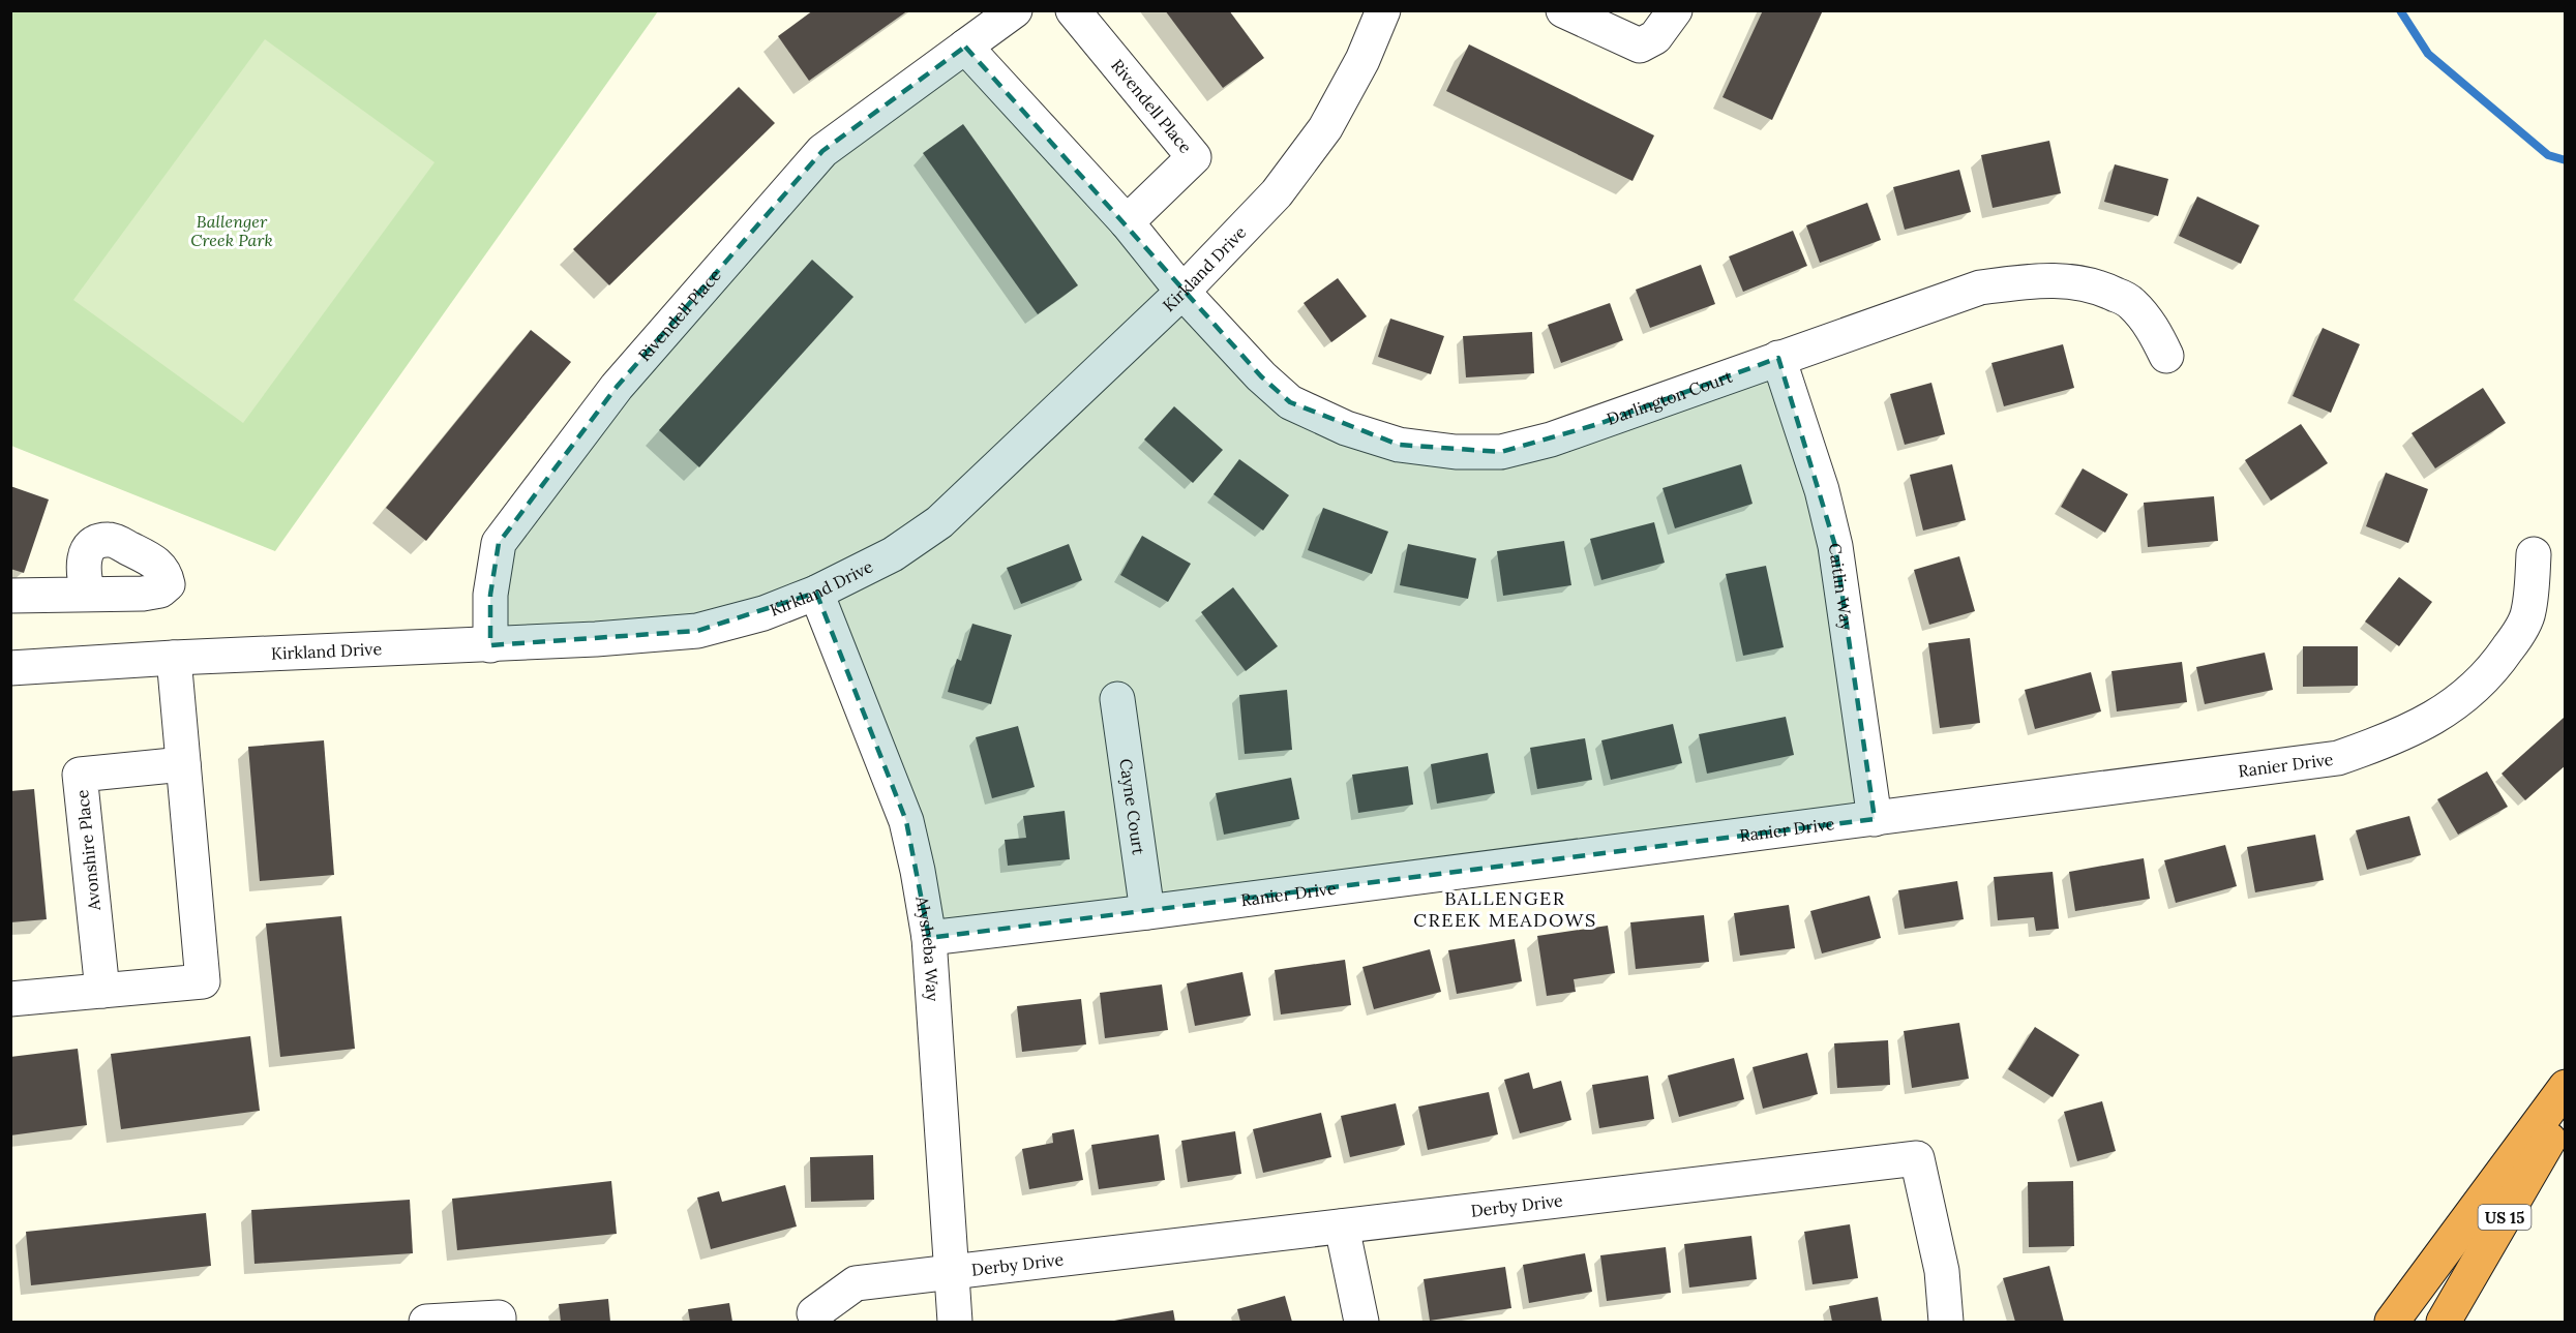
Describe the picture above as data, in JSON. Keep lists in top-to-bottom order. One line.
{"streets":{"highway":["US 15"],"street":["Rivendell Place","Kirkland Drive","Darlington Court","Caitlin Way","Ranier Drive","Cayne Court","Avonshire Place","Alysheba Way","Derby Drive"]},"crossings":[["Rivendell Place","Kirkland Drive"],["Kirkland Drive","Darlington Court"],["Kirkland Drive","Alysheba Way"],["Darlington Court","Caitlin Way"],["Caitlin Way","Ranier Drive"],["Ranier Drive","Cayne Court"],["Ranier Drive","Alysheba Way"],["Alysheba Way","Derby Drive"]],"districts":["BALLENGER CREEK MEADOWS"],"parks":["Ballenger Creek Park"]}
